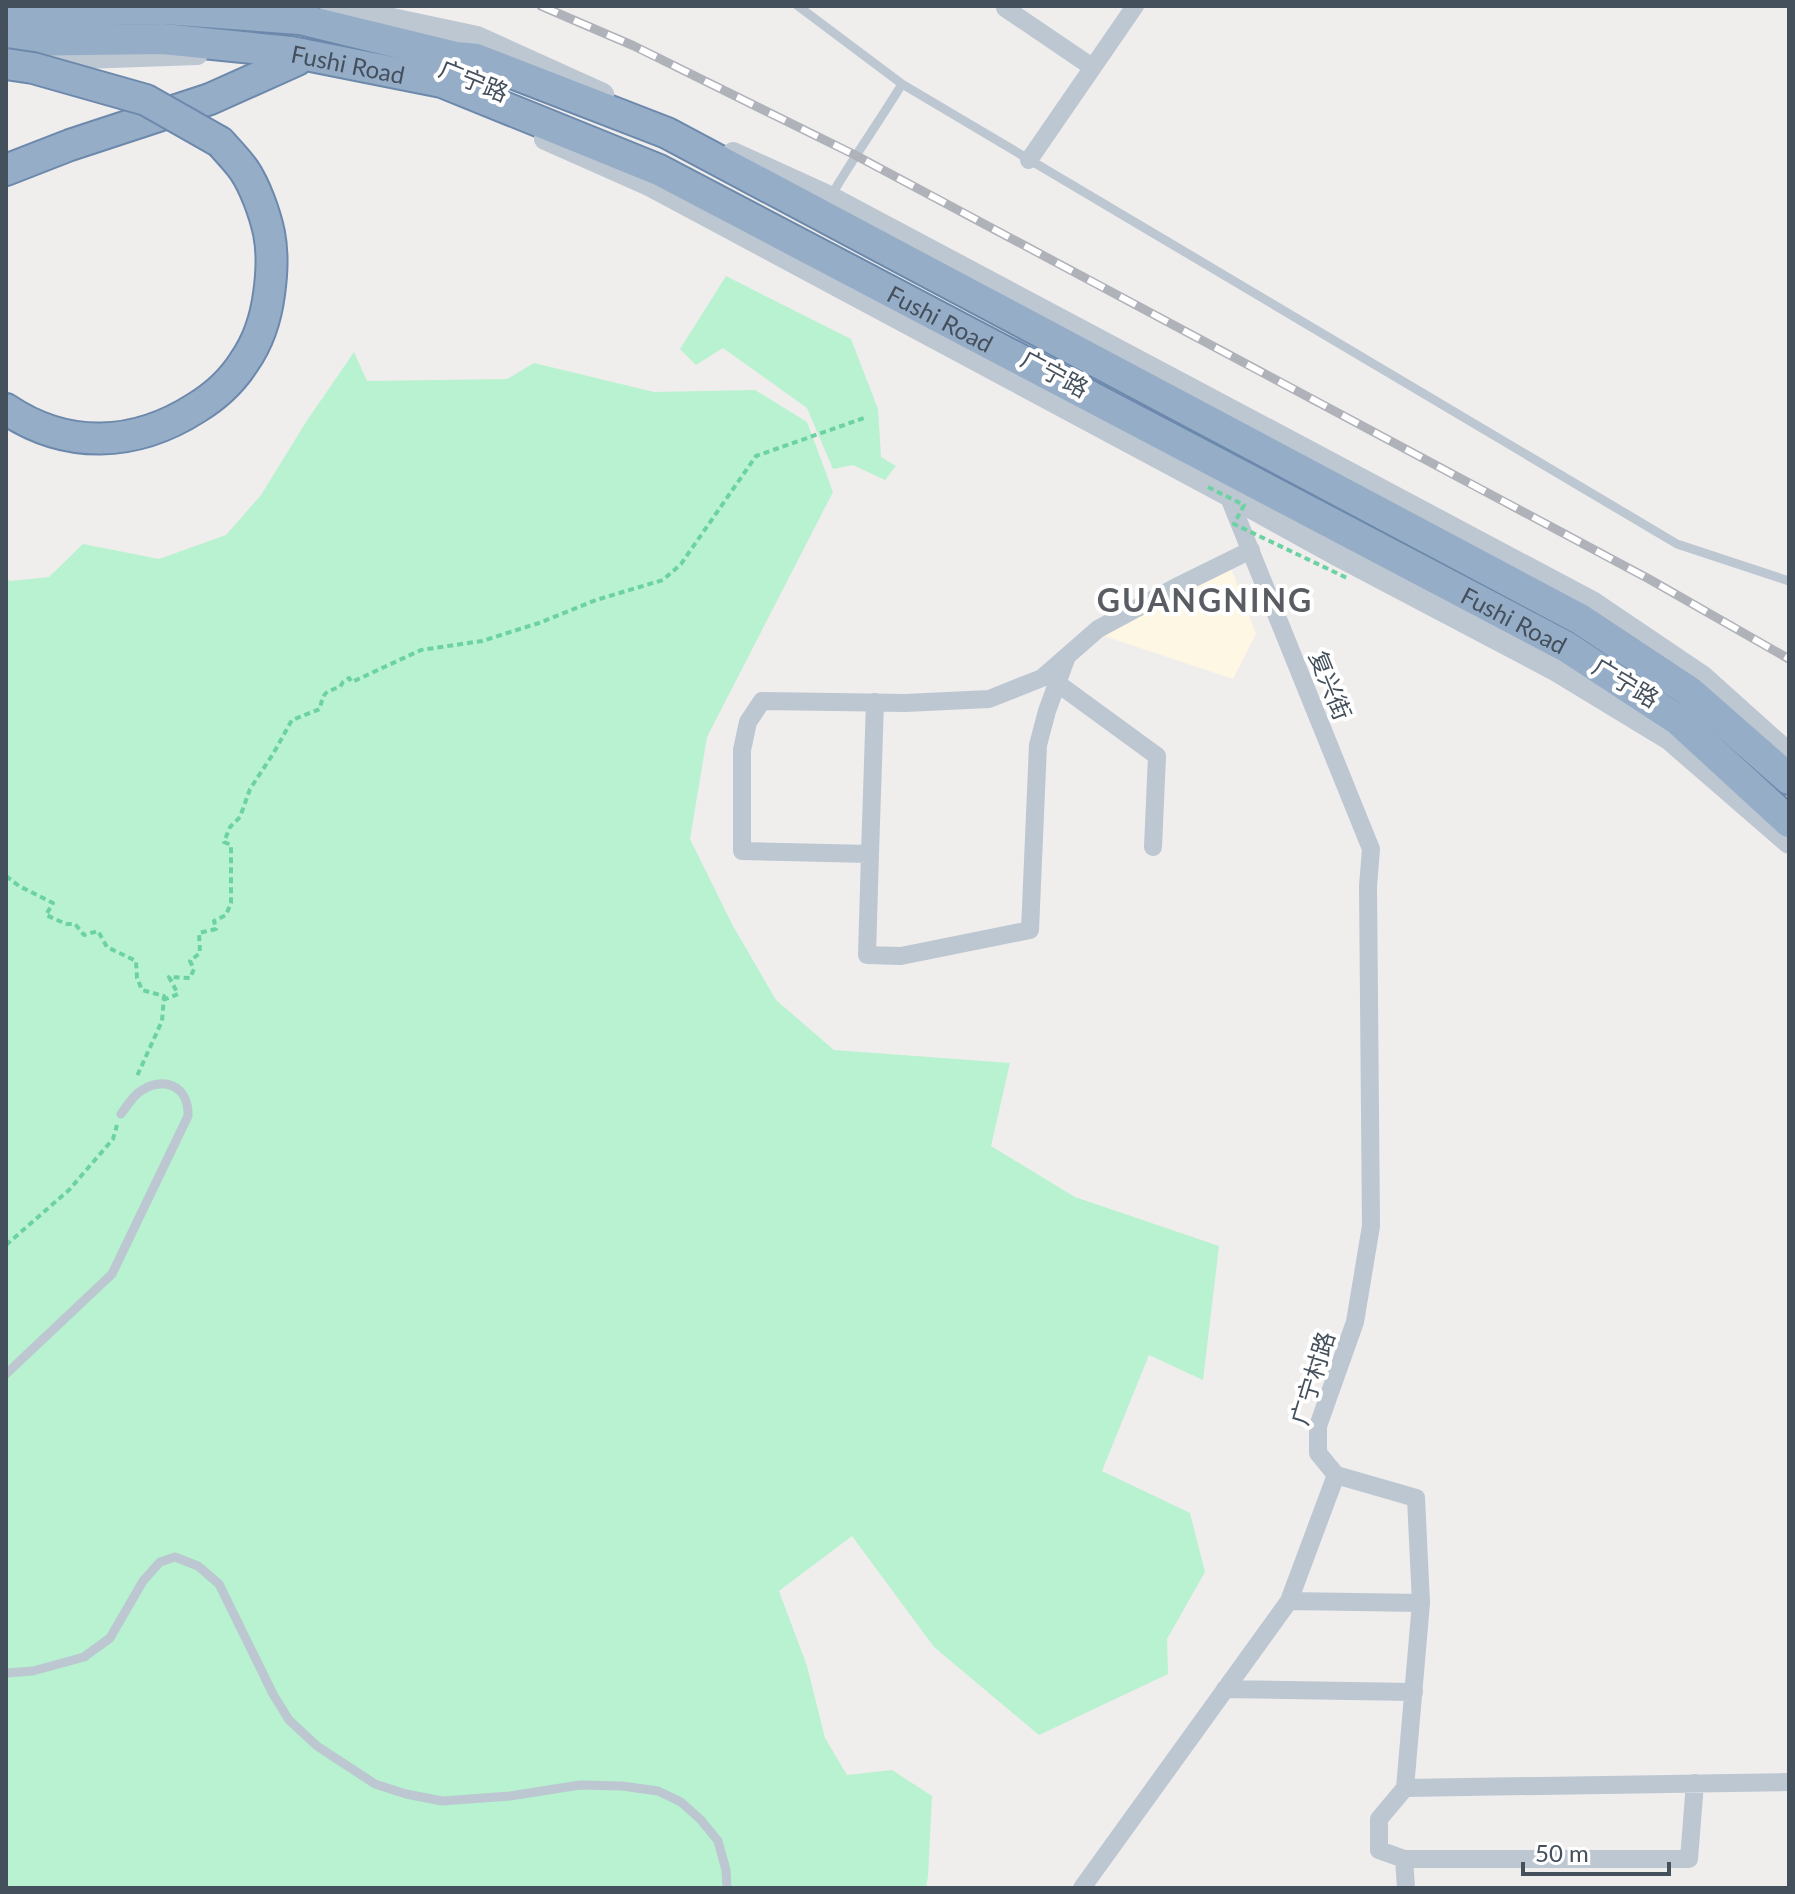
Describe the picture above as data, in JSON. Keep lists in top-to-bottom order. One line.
{"streets":{"highway":["Fushi Road"],"street":["广宁路","复兴街","广宁村路"]},"crossings":[["广宁路","复兴街"],["复兴街","广宁村路"]],"districts":["GUANGNING"],"scale_bar":"50 m"}
